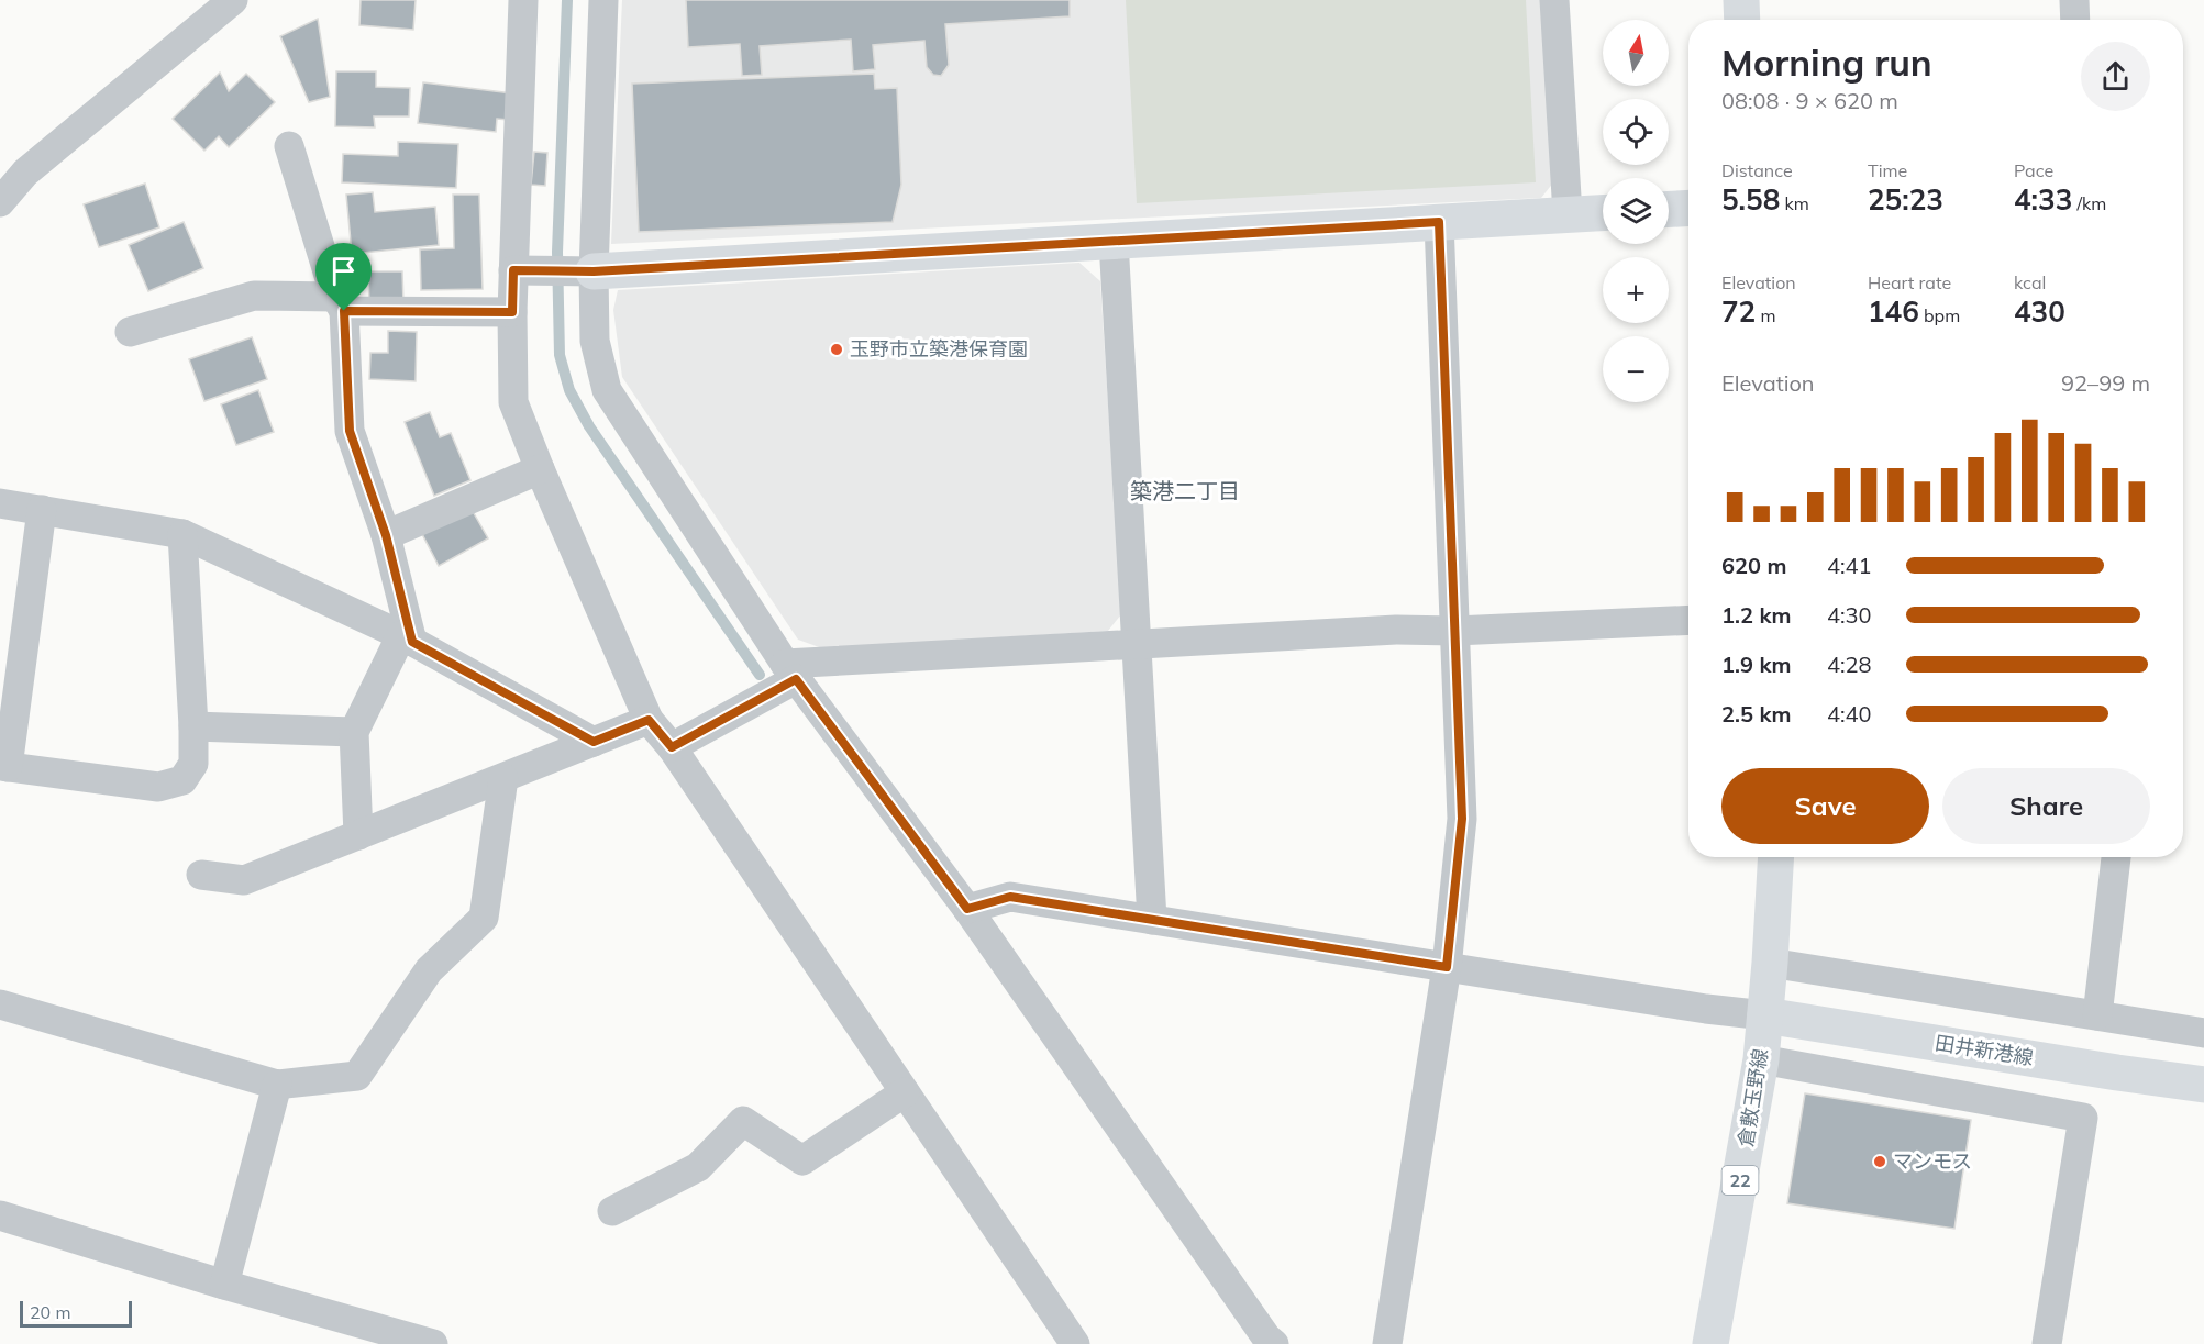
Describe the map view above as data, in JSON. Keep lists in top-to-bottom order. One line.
{"streets":{"street":["田井新港線","倉敷玉野線","22"]},"crossings":[["田井新港線","倉敷玉野線"]],"districts":["築港二丁目"],"places":["玉野市立築港保育園","マンモス"],"scale_bar":"20 m","north":"top","page":{"map_buttons":["+","−"],"heading":["Morning run","08:08 · 9 × 620 m"],"stats":[["Distance","5.58 km"],["Time","25:23"],["Pace","4:33 /km"],["Elevation","72 m"],["Heart rate","146 bpm"],["kcal","430"]],"chart":["Elevation","92–99 m"],"list":[{"name":"620 m","note":"4:41"},{"name":"1.2 km","note":"4:30"},{"name":"1.9 km","note":"4:28"},{"name":"2.5 km","note":"4:40"}],"buttons":["Save","Share"],"scale":"20 m"}}
